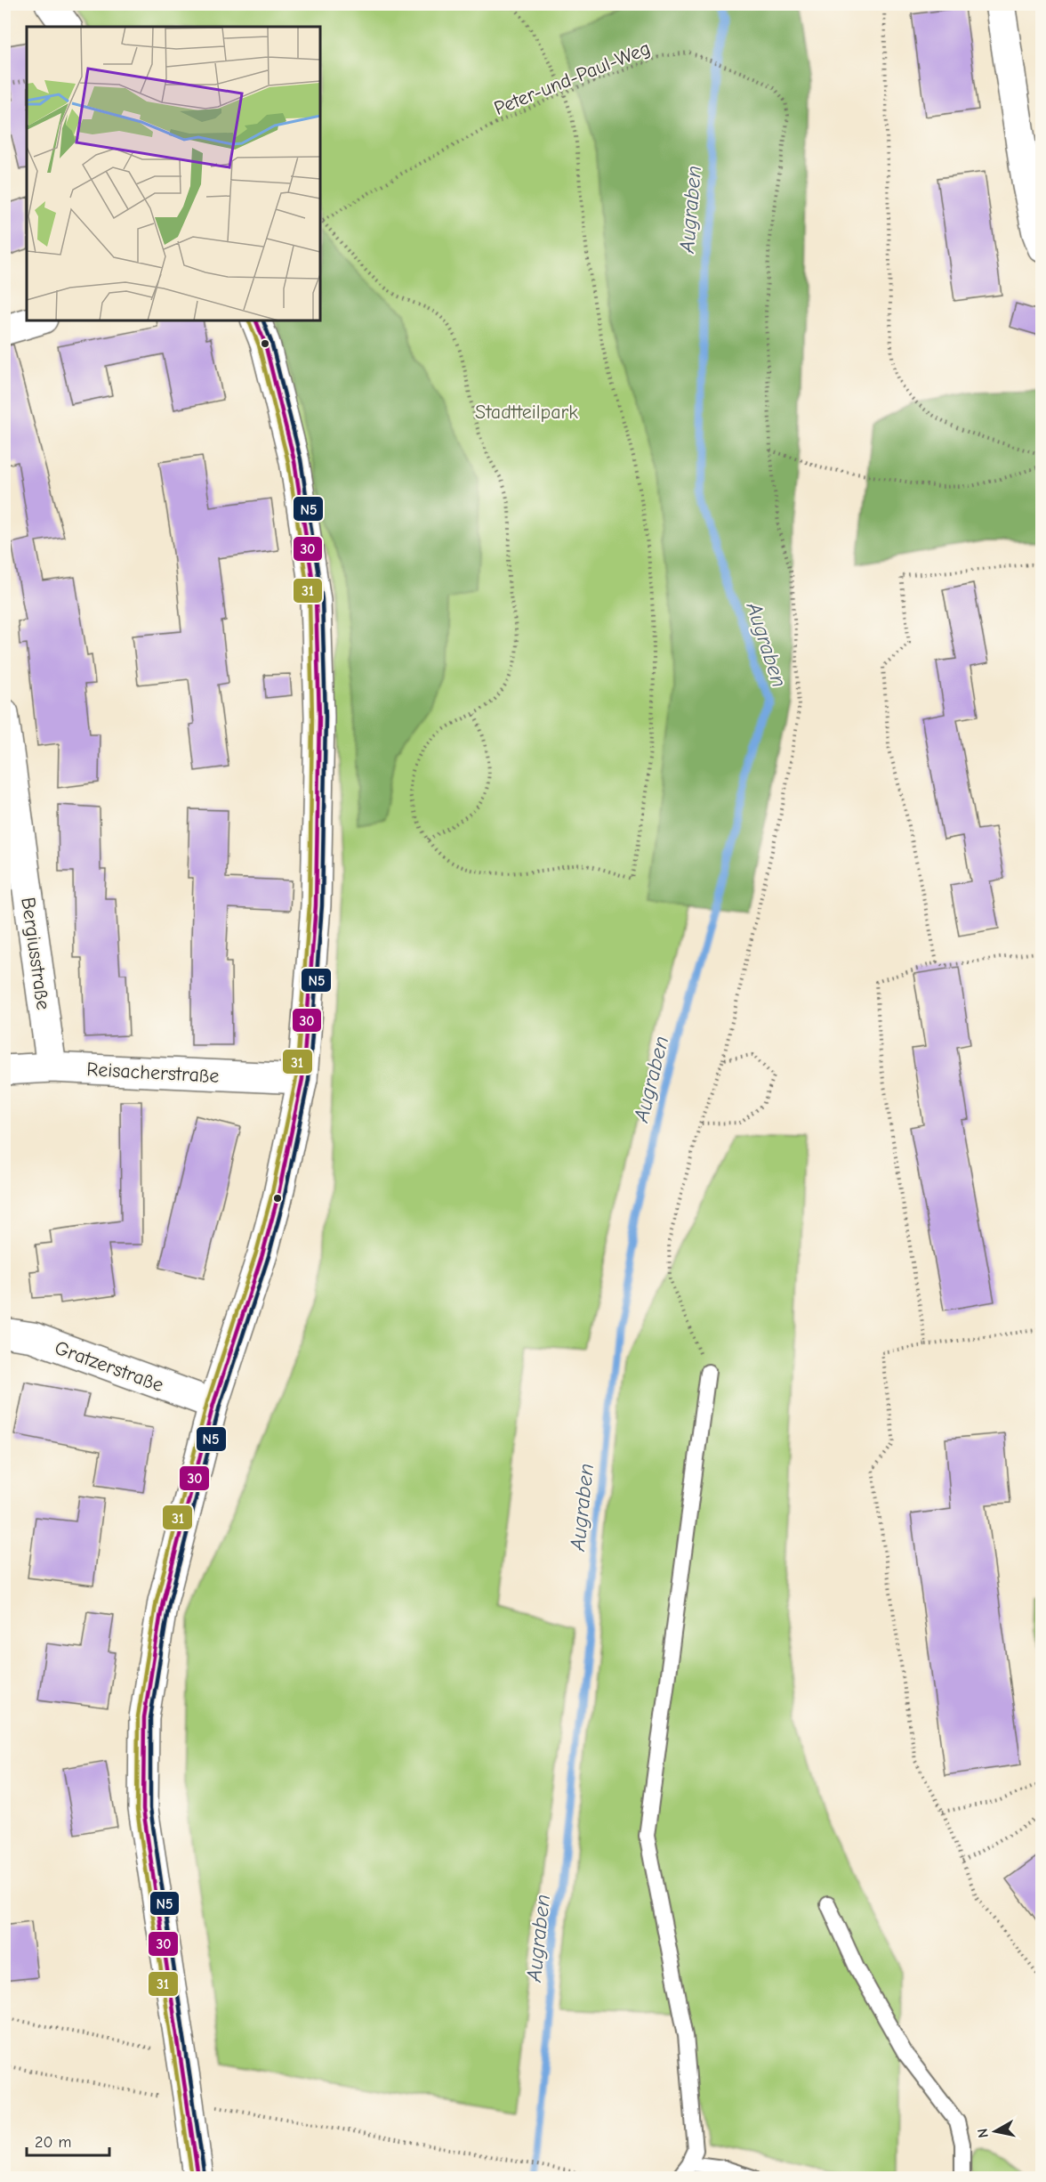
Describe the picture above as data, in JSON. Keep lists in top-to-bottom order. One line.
{"streets":{"street":["Bergiusstraße","Reisacherstraße","Gratzerstraße"],"path":["Peter-und-Paul-Weg"]},"crossings":[["Bergiusstraße","Reisacherstraße"]],"water":["Augraben"],"parks":["Stadtteilpark"],"lines":["transit line 30","transit line N5","transit line 31"],"scale_bar":"20 m","north":"left"}
